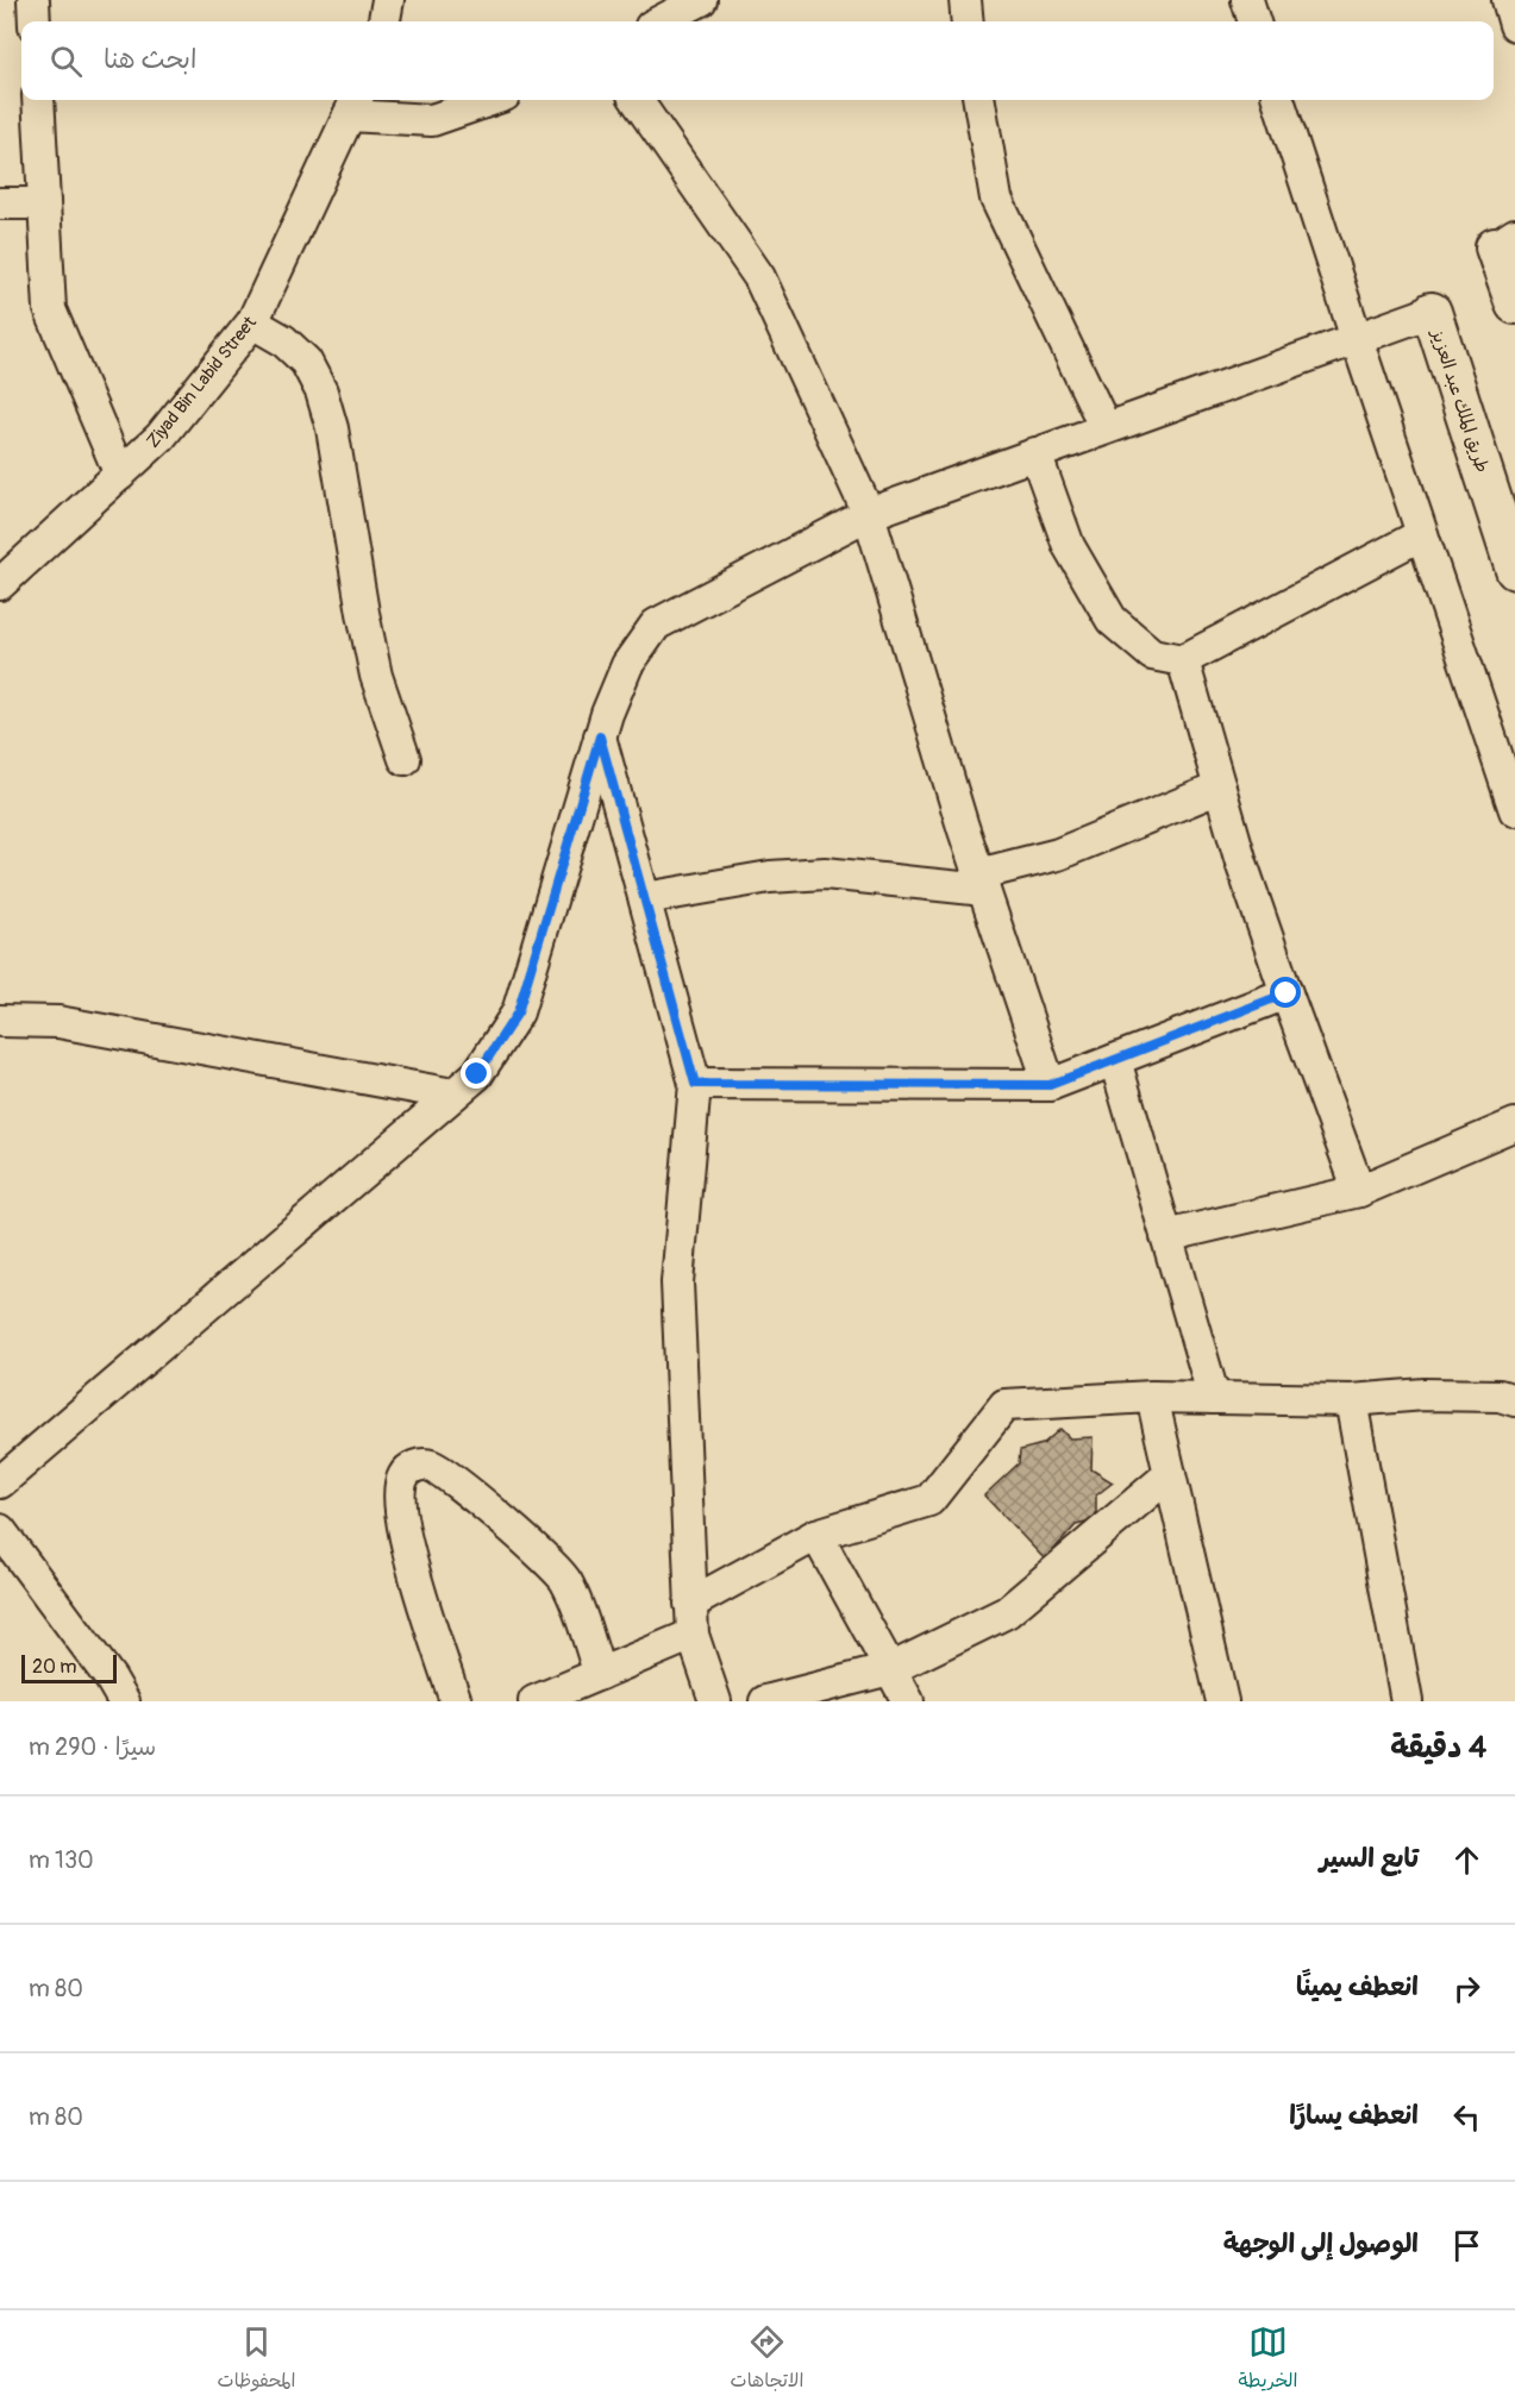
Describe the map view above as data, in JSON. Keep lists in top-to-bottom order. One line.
{"streets":{"main road":["طريق الملك عبد العزيز"],"street":["Ziyad Bin Labid Street"]},"scale_bar":"20 m","page":{"search":"ابحث هنا","scale":"20 m","heading":["4 دقيقة","سيرًا · 290 m"],"list":[["تابع السير","130 m"],["انعطف يمينًا","80 m"],["انعطف يسارًا","80 m"],"الوصول إلى الوجهة"],"nav":["الخريطة","الاتجاهات","المحفوظات"]}}
